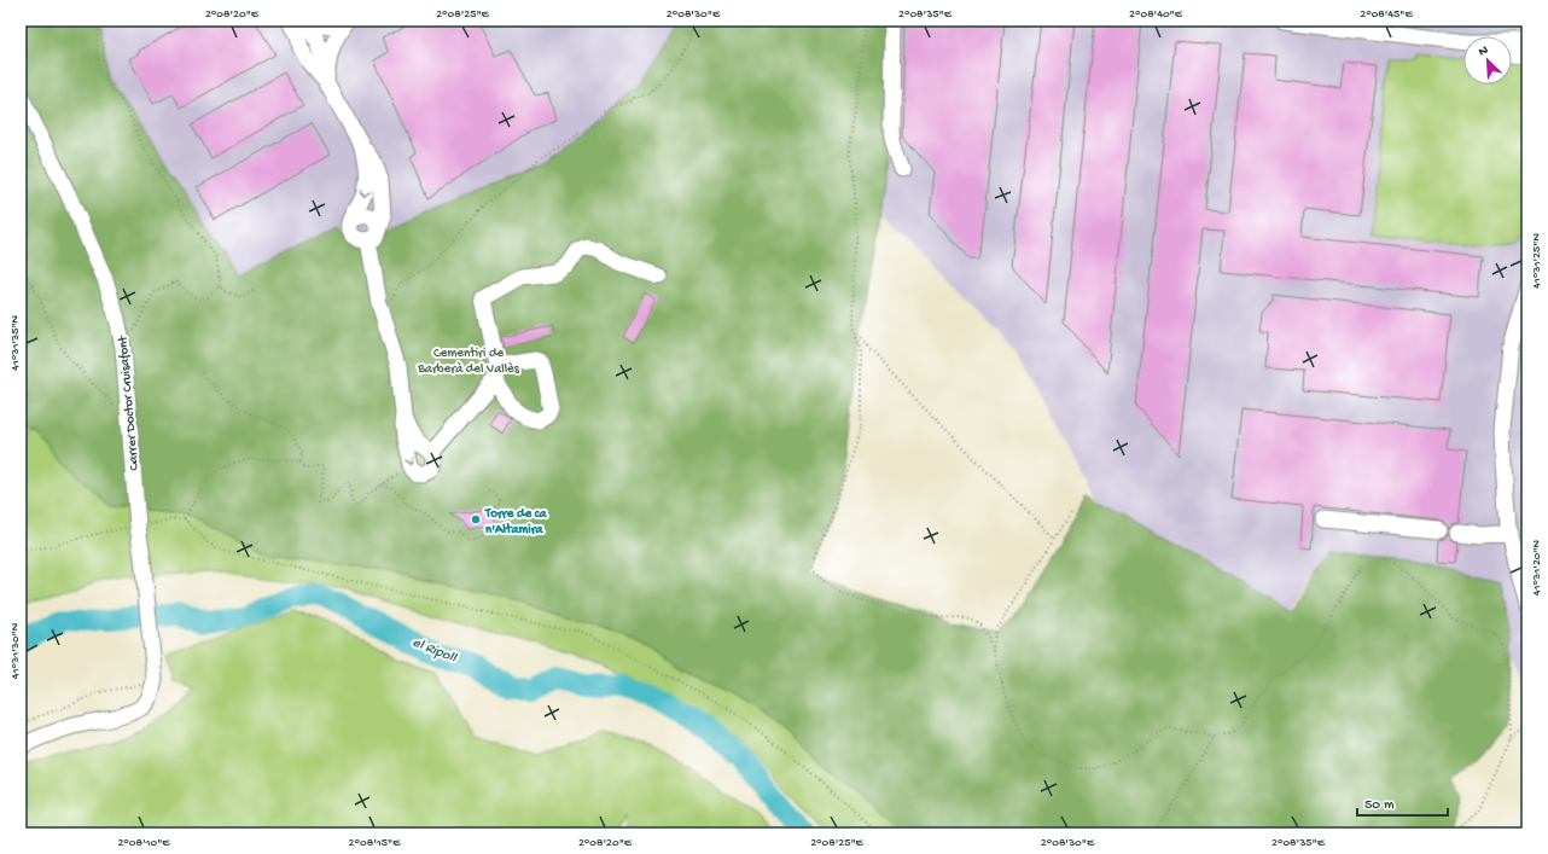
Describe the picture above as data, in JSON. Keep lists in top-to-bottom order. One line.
{"streets":{"street":["Carrer Doctor Cruisafont"]},"water":["el Ripoll"],"parks":["Cementiri de Barberà del Vallès"],"places":["Torre de ca n'Altamira"],"scale_bar":"50 m","north":"top left","coordinates":["2°08'20\"E","2°08'25\"E","2°08'30\"E","2°08'35\"E","2°08'40\"E","2°08'45\"E","41°31'25\"N","41°31'35\"N","41°31'20\"N","41°31'30\"N","2°08'10\"E","2°08'15\"E"]}
